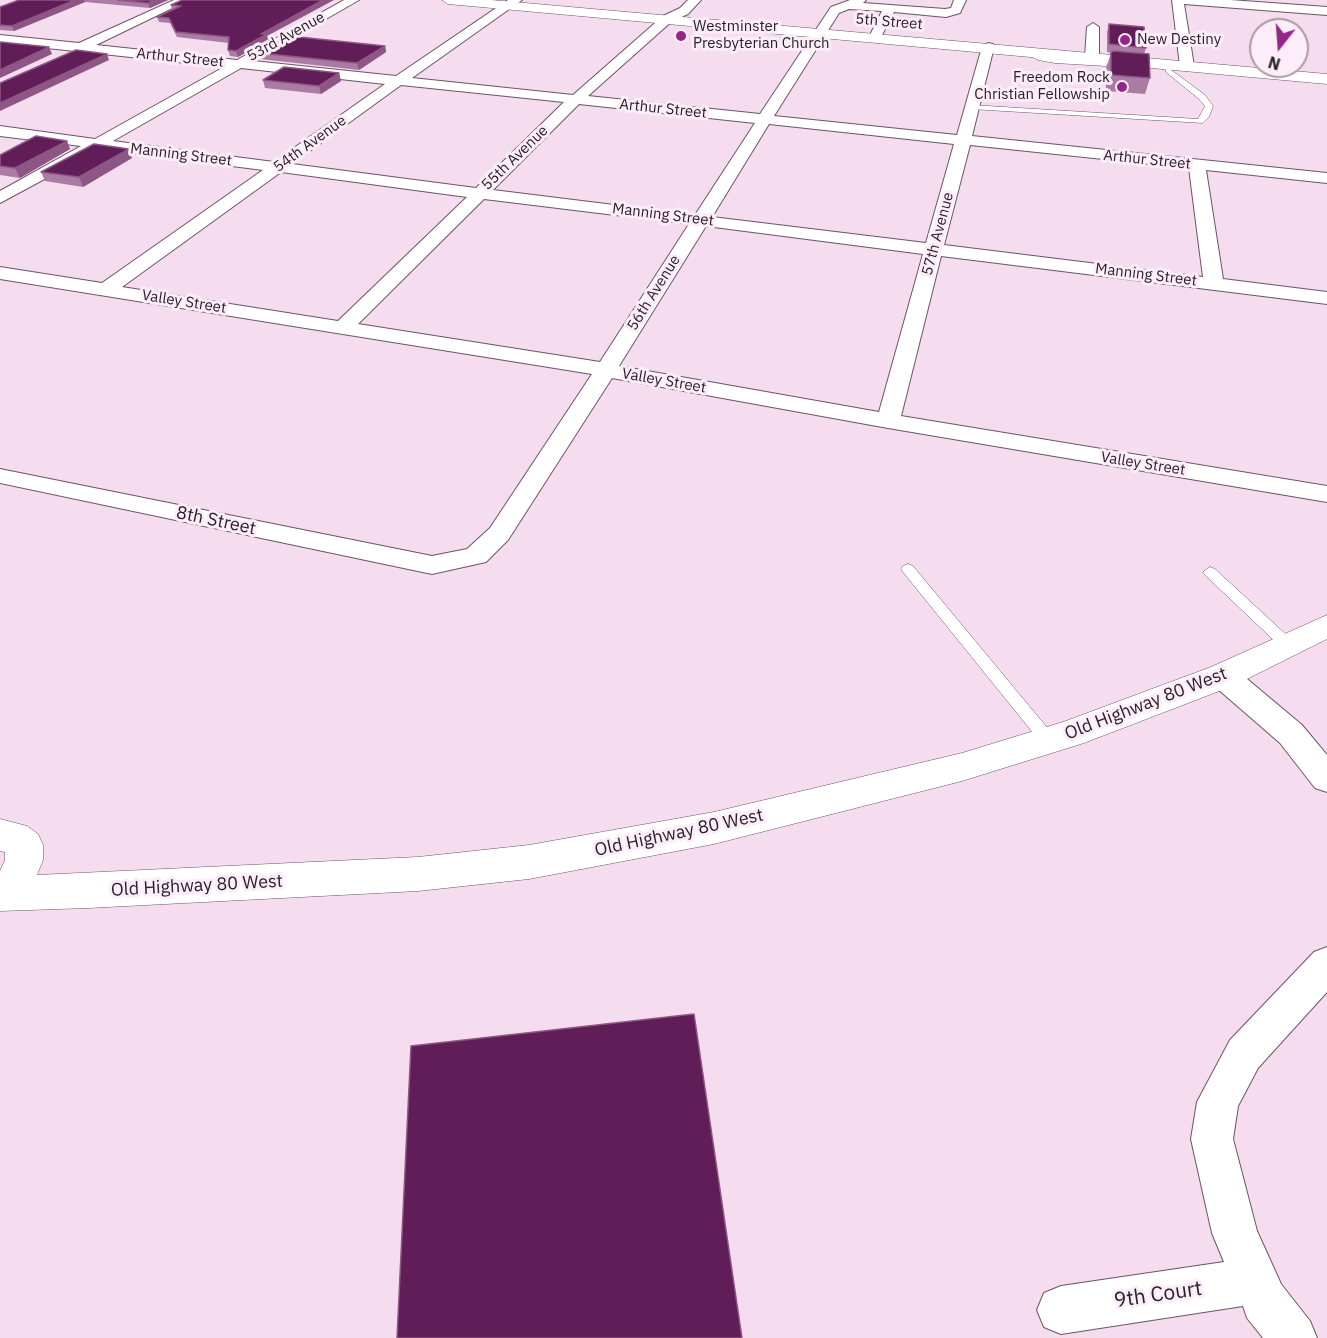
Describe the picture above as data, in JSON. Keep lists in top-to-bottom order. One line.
{"streets":{"street":["5th Street","53rd Avenue","Arthur Street","54th Avenue","Manning Street","55th Avenue","57th Avenue","56th Avenue","Valley Street","8th Street","Old Highway 80 West","9th Court"]},"crossings":[["5th Street","54th Avenue"],["5th Street","55th Avenue"],["5th Street","57th Avenue"],["5th Street","56th Avenue"],["53rd Avenue","Arthur Street"],["53rd Avenue","Manning Street"],["Arthur Street","54th Avenue"],["Arthur Street","55th Avenue"],["Arthur Street","57th Avenue"],["Arthur Street","56th Avenue"],["54th Avenue","Manning Street"],["54th Avenue","Valley Street"],["Manning Street","55th Avenue"],["Manning Street","57th Avenue"],["Manning Street","56th Avenue"],["55th Avenue","Valley Street"],["57th Avenue","Valley Street"],["56th Avenue","Valley Street"],["56th Avenue","8th Street"]],"places":["Westminster Presbyterian Church","New Destiny","Freedom Rock Christian Fellowship"],"north":"bottom"}
